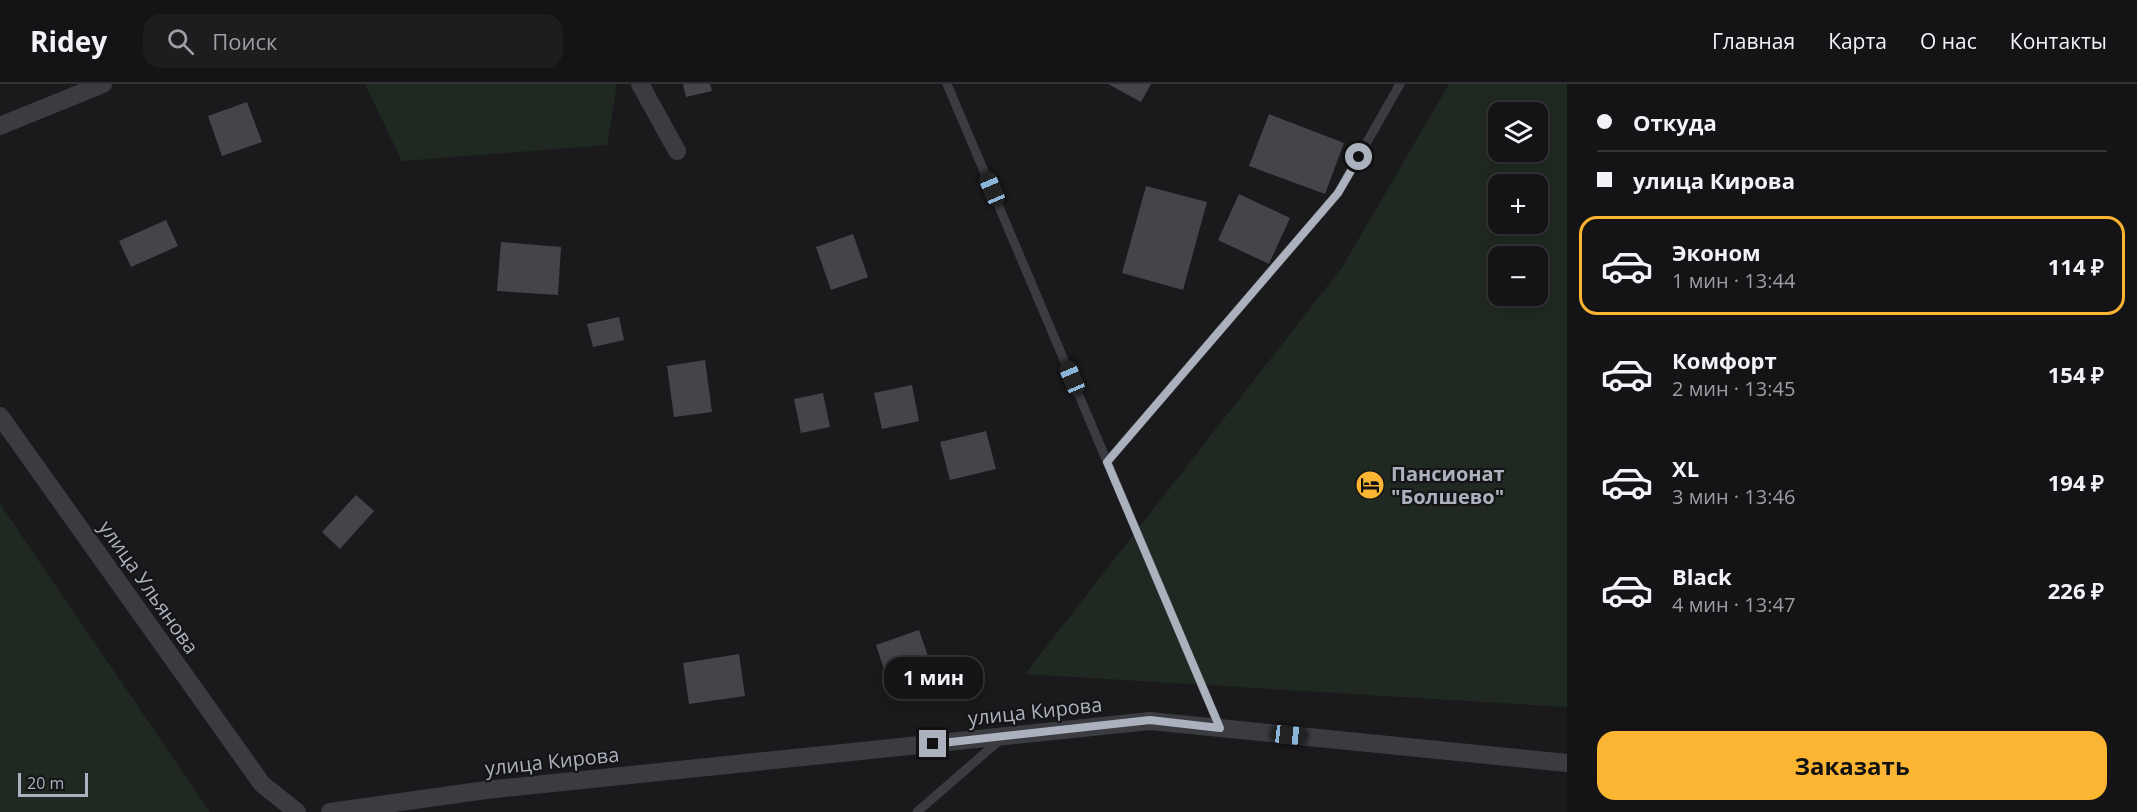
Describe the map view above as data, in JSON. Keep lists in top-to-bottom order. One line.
{"streets":{"street":["улица Ульянова","улица Кирова"]},"places":{"hotel":["Пансионат \"Болшево\""]},"scale_bar":"20 m","page":{"header":"Ridey","search":"Поиск","nav":["Главная","Карта","О нас","Контакты"],"banner":["Откуда","улица Кирова"],"map_buttons":["+","−"],"list":[{"name":"Эконом","note":"1 мин · 13:44","value":"114 ₽"},{"name":"Комфорт","note":"2 мин · 13:45","value":"154 ₽"},{"name":"XL","note":"3 мин · 13:46","value":"194 ₽"},{"name":"Black","note":"4 мин · 13:47","value":"226 ₽"}],"bubble":"1 мин","buttons":"Заказать","scale":"20 m"}}
